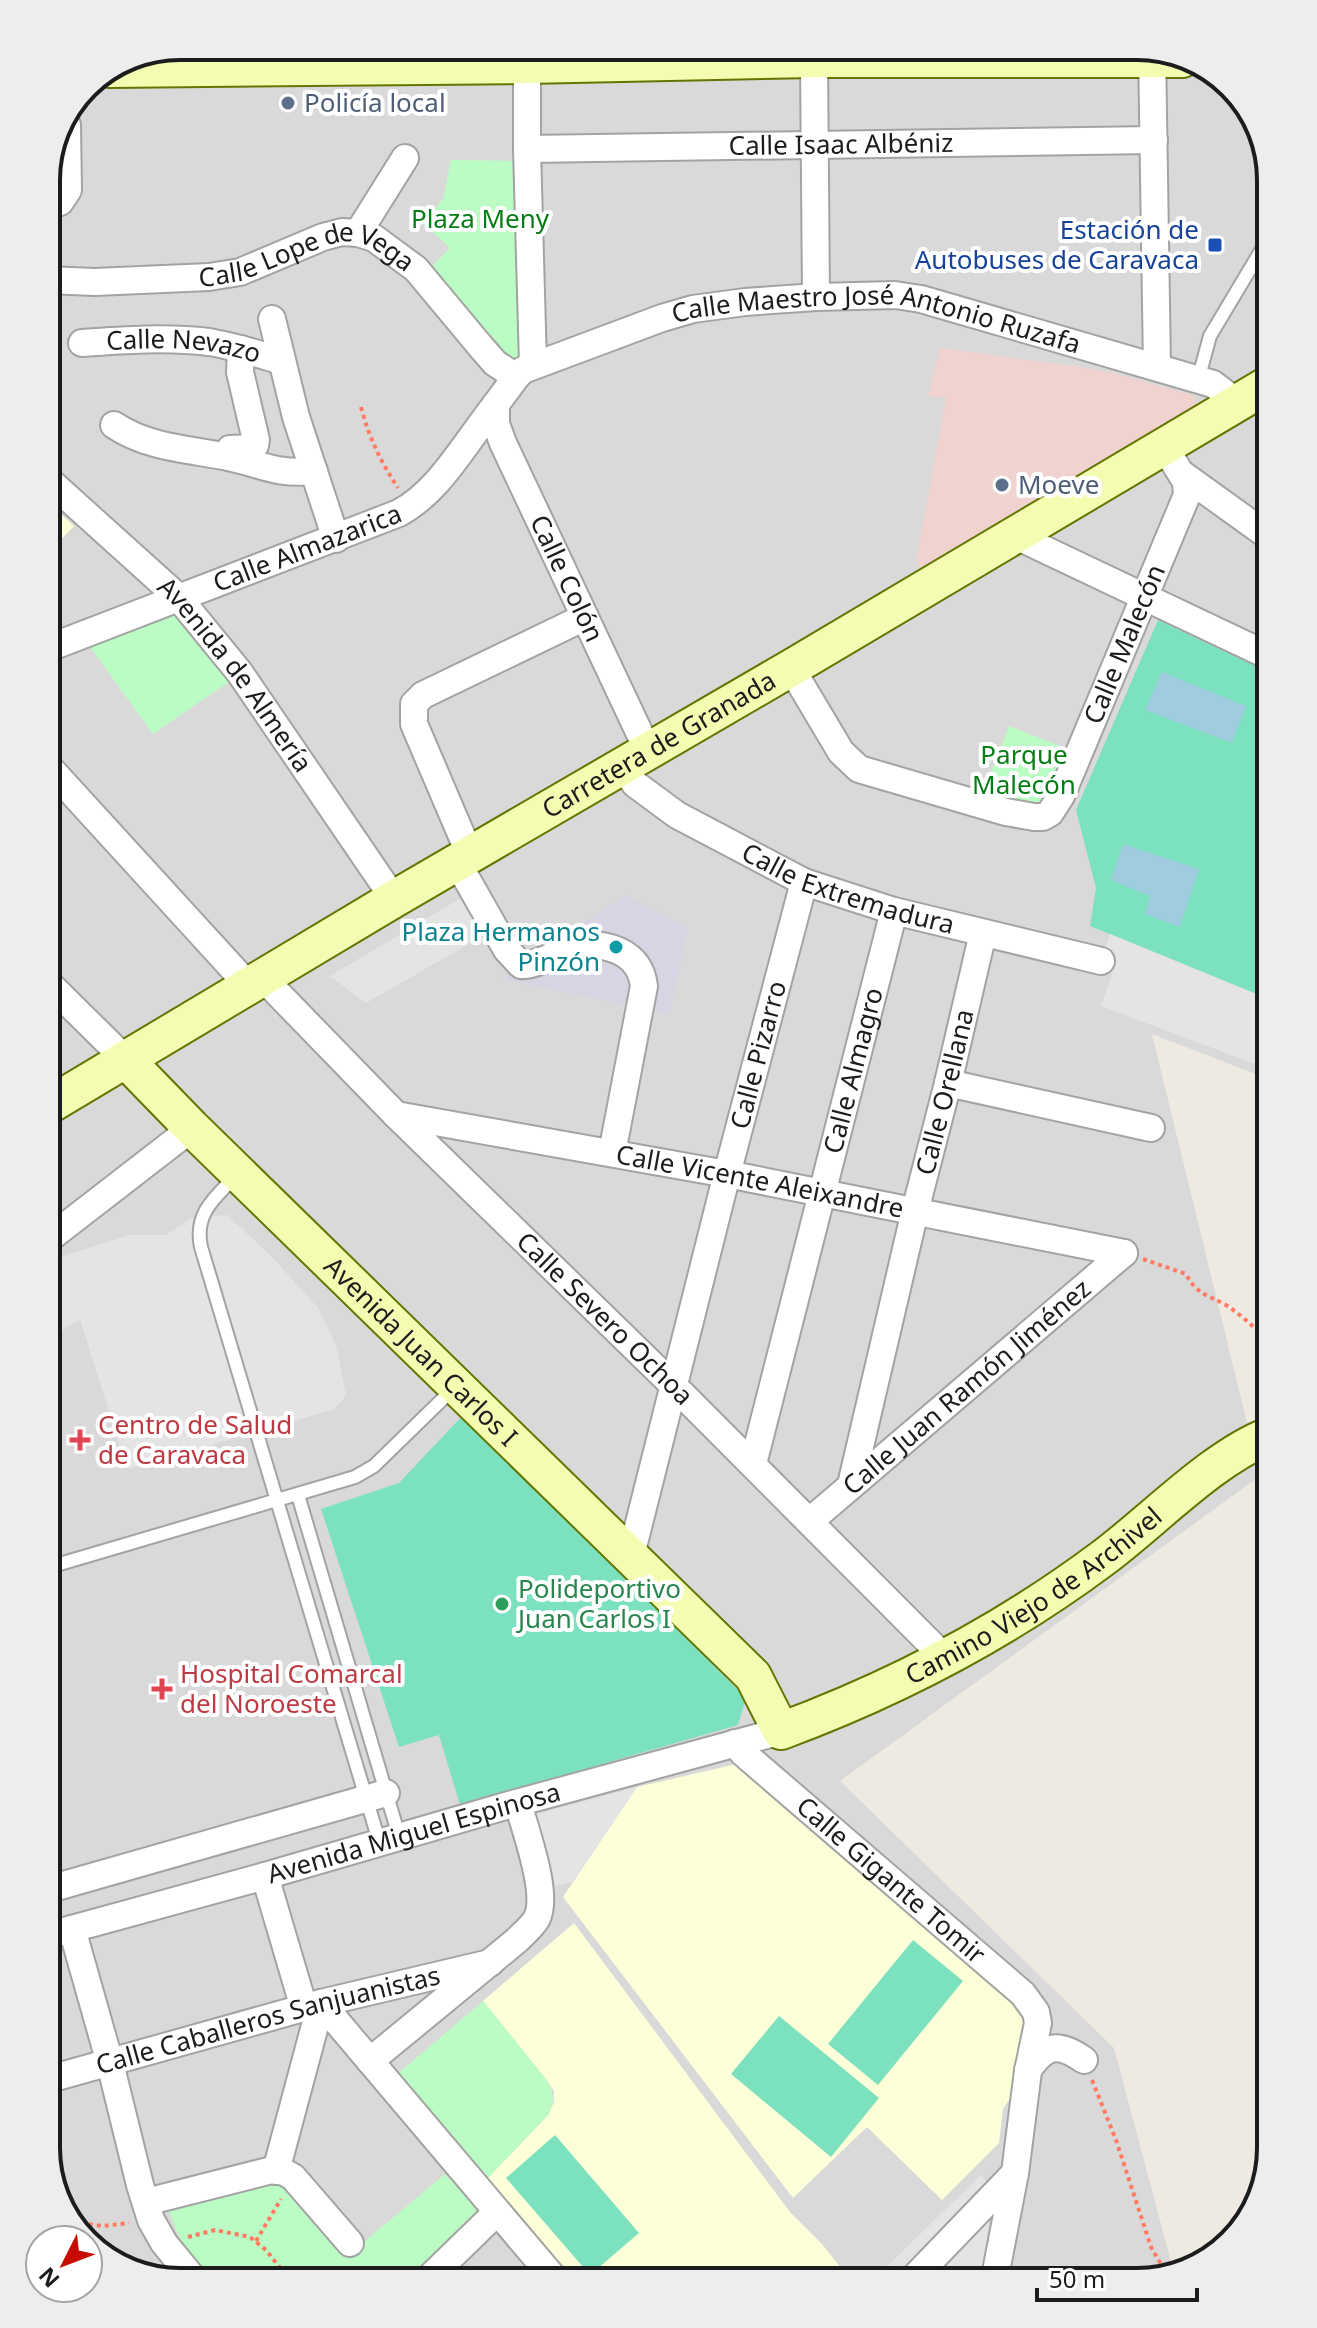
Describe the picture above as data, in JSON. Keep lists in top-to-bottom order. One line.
{"streets":{"street":["Calle Isaac Albéniz","Calle Lope de Vega","Calle Maestro José Antonio Ruzafa","Calle Nevazo","Calle Almazarica","Calle Colón","Calle Malecón","Avenida de Almería","Carretera de Granada","Calle Extremadura","Calle Pizarro","Calle Almagro","Calle Orellana","Calle Vicente Aleixandre","Calle Severo Ochoa","Avenida Juan Carlos I","Calle Juan Ramón Jiménez","Camino Viejo de Archivel","Avenida Miguel Espinosa","Calle Gigante Tomir","Calle Caballeros Sanjuanistas"]},"crossings":[["Calle Lope de Vega","Calle Maestro José Antonio Ruzafa"],["Calle Lope de Vega","Calle Almazarica"],["Calle Maestro José Antonio Ruzafa","Calle Almazarica"],["Calle Maestro José Antonio Ruzafa","Carretera de Granada"],["Calle Almazarica","Calle Colón"],["Calle Almazarica","Avenida de Almería"],["Calle Colón","Carretera de Granada"],["Calle Colón","Calle Extremadura"],["Calle Malecón","Carretera de Granada"],["Avenida de Almería","Carretera de Granada"],["Carretera de Granada","Calle Extremadura"],["Carretera de Granada","Calle Severo Ochoa"],["Carretera de Granada","Avenida Juan Carlos I"],["Calle Extremadura","Calle Pizarro"],["Calle Extremadura","Calle Almagro"],["Calle Extremadura","Calle Orellana"],["Calle Pizarro","Calle Vicente Aleixandre"],["Calle Pizarro","Calle Severo Ochoa"],["Calle Pizarro","Avenida Juan Carlos I"],["Calle Almagro","Calle Vicente Aleixandre"],["Calle Almagro","Calle Severo Ochoa"],["Calle Orellana","Calle Vicente Aleixandre"],["Calle Orellana","Calle Juan Ramón Jiménez"],["Calle Vicente Aleixandre","Calle Severo Ochoa"],["Calle Vicente Aleixandre","Calle Juan Ramón Jiménez"],["Calle Severo Ochoa","Calle Juan Ramón Jiménez"],["Calle Severo Ochoa","Camino Viejo de Archivel"],["Avenida Juan Carlos I","Camino Viejo de Archivel"],["Avenida Juan Carlos I","Avenida Miguel Espinosa"],["Camino Viejo de Archivel","Avenida Miguel Espinosa"],["Avenida Miguel Espinosa","Calle Gigante Tomir"]],"parks":["Plaza Meny","Parque Malecón"],"places":{"other":["Policía local","Moeve","Plaza Hermanos Pinzón","Polideportivo Juan Carlos I"],"transit":["Estación de Autobuses de Caravaca"],"health":["Centro de Salud de Caravaca","Hospital Comarcal del Noroeste"]},"scale_bar":"50 m","north":"bottom left"}
